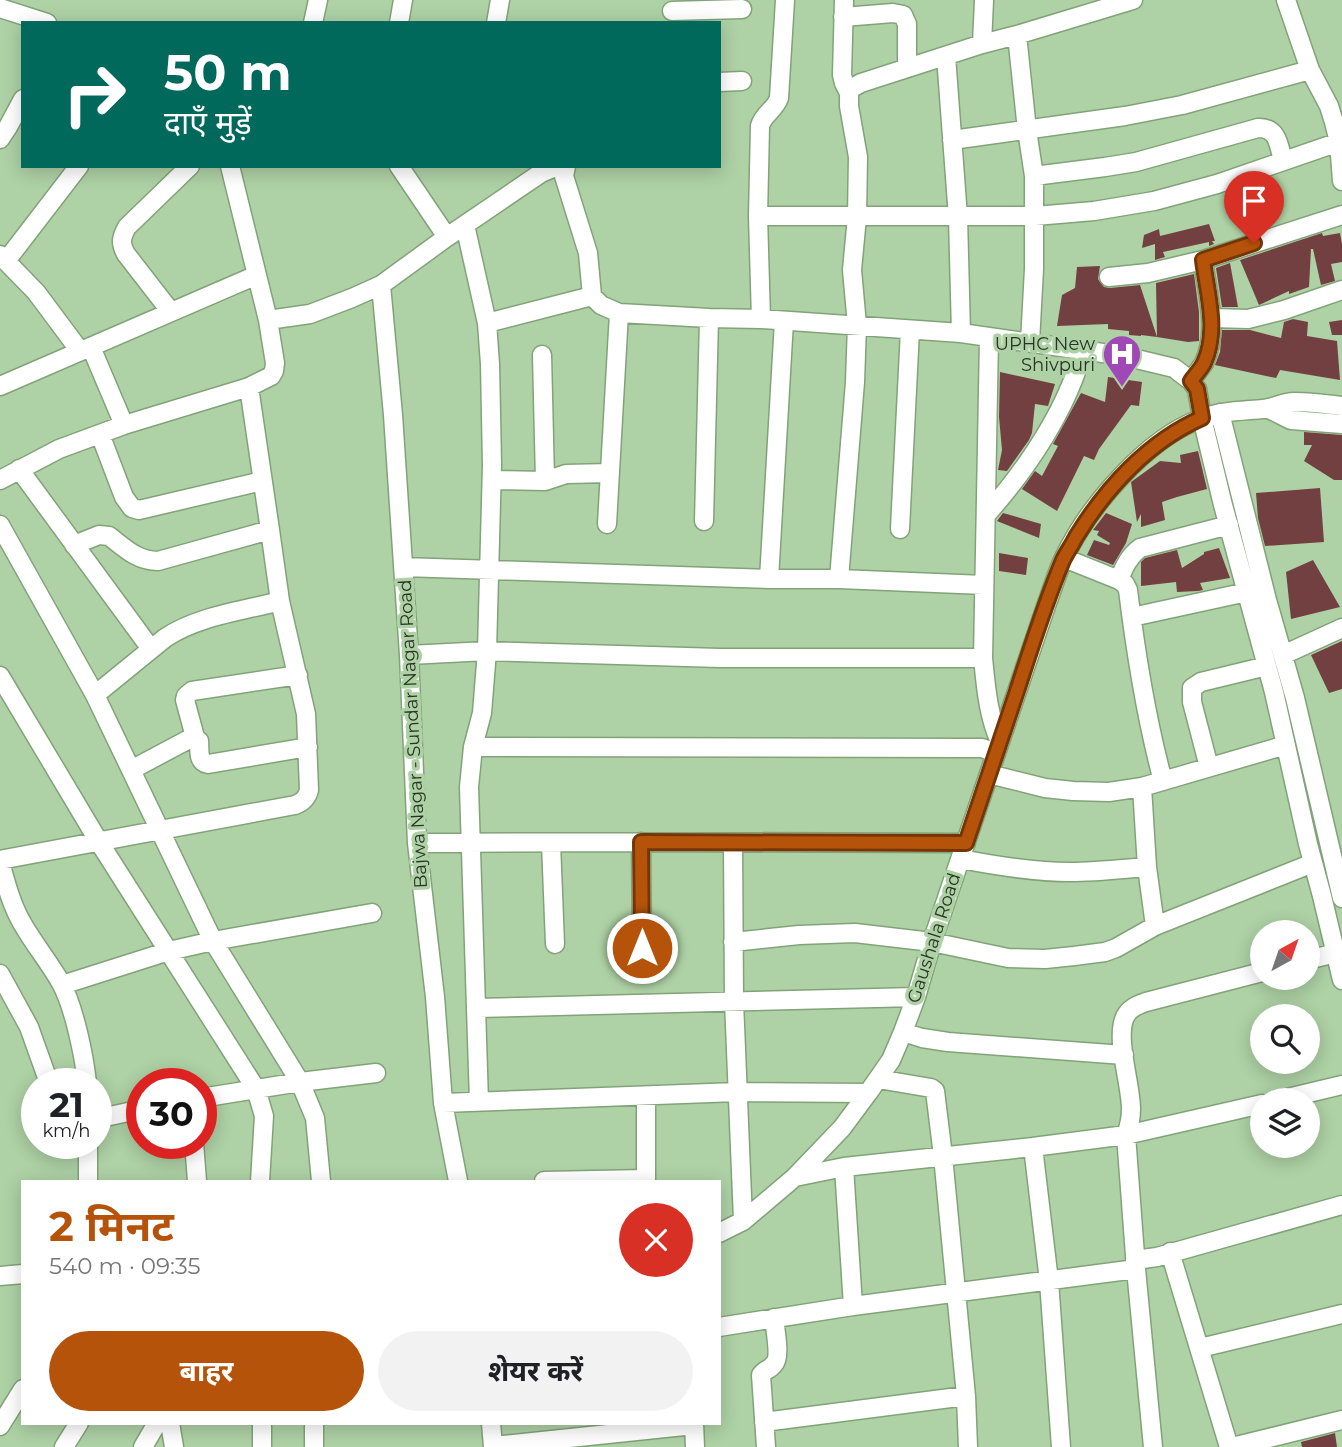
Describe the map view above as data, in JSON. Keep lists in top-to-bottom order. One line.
{"streets":{"street":["Bajwa Nagar - Sundar Nagar Road","Gaushala Road"]},"places":{"hospital":["UPHC New Shivpuri"]},"north":"top right","page":{"turn":["50 m","दाएँ मुड़ें"],"speed":"21 km/h","limit":"30","heading":["2 मिनट","540 m · 09:35"],"buttons":["बाहर","शेयर करें"]}}
